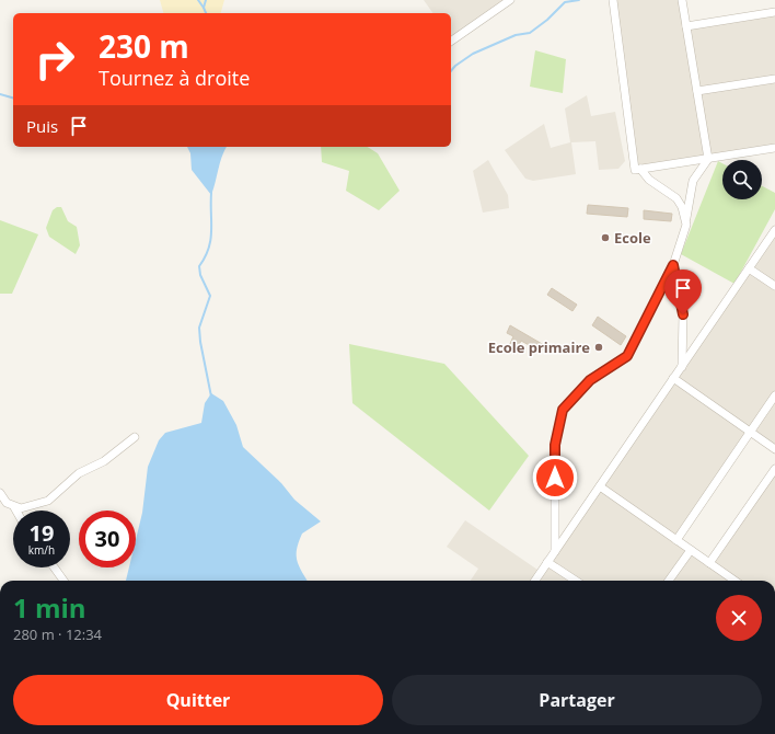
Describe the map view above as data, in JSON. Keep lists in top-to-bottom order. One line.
{"places":["Ecole","Ecole primaire"],"page":{"turn":["230 m","Tournez à droite"],"then":"Puis","speed":"19 km/h","limit":"30","heading":["1 min","280 m · 12:34"],"buttons":["Quitter","Partager"]}}
